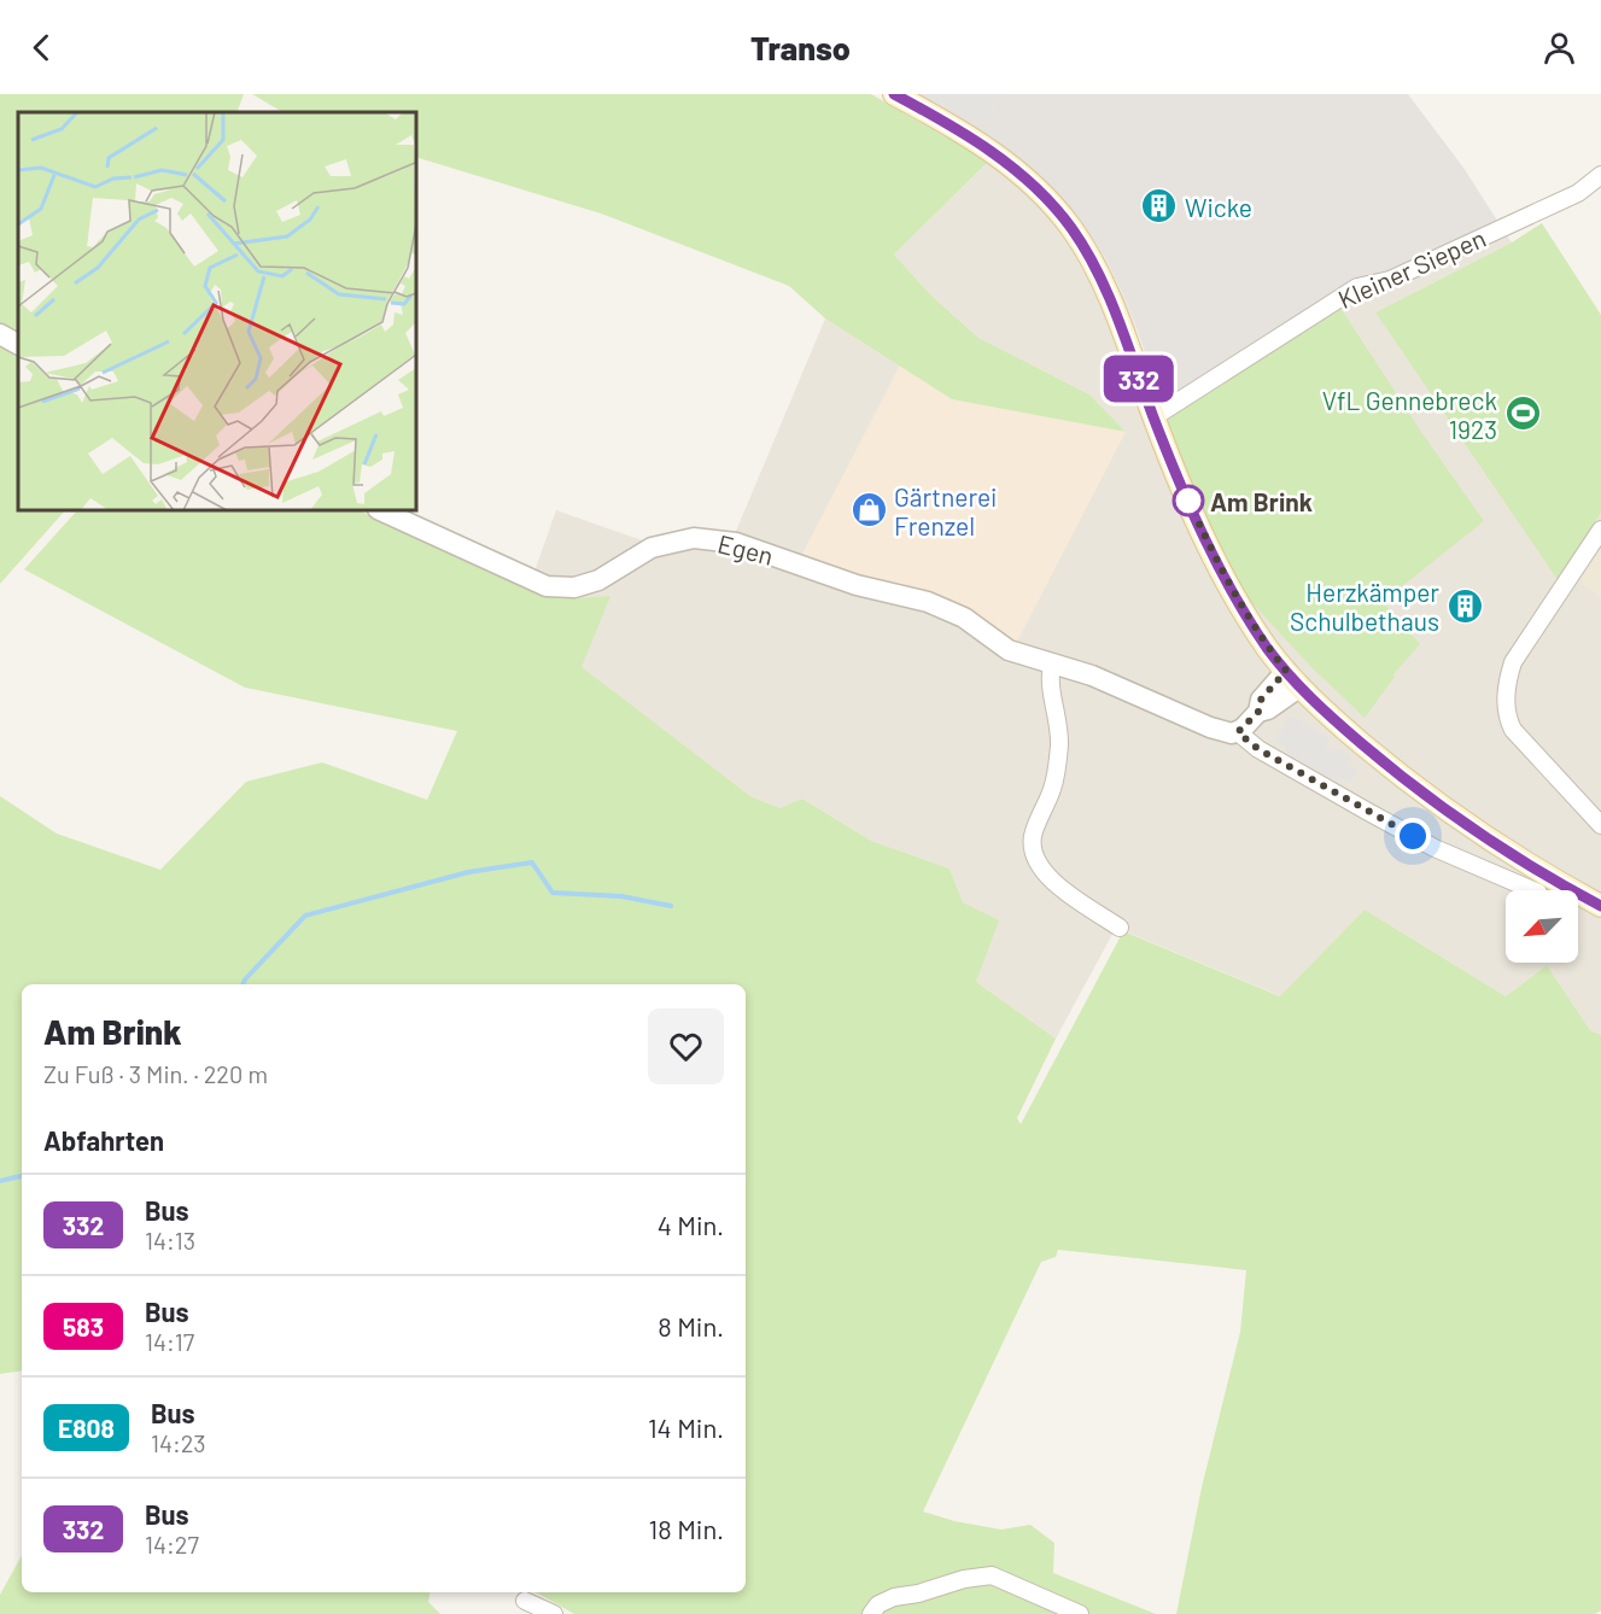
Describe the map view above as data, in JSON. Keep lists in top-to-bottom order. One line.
{"streets":{"street":["Kleiner Siepen","Egen"]},"places":{"building":["Wicke","Herzkämper Schulbethaus"],"sports":["VfL Gennebreck 1923"],"other":["Am Brink"],"shop":["Gärtnerei Frenzel"]},"lines":["bus line 332"],"north":"bottom left","page":{"header":"Transo","on_map":"332","heading":[["Am Brink","Zu Fuß · 3 Min. · 220 m"],"Abfahrten"],"list":[{"mark":"332","name":"Bus","note":"14:13","value":"4 Min."},{"mark":"583","name":"Bus","note":"14:17","value":"8 Min."},{"mark":"E808","name":"Bus","note":"14:23","value":"14 Min."},{"mark":"332","name":"Bus","note":"14:27","value":"18 Min."}]}}
